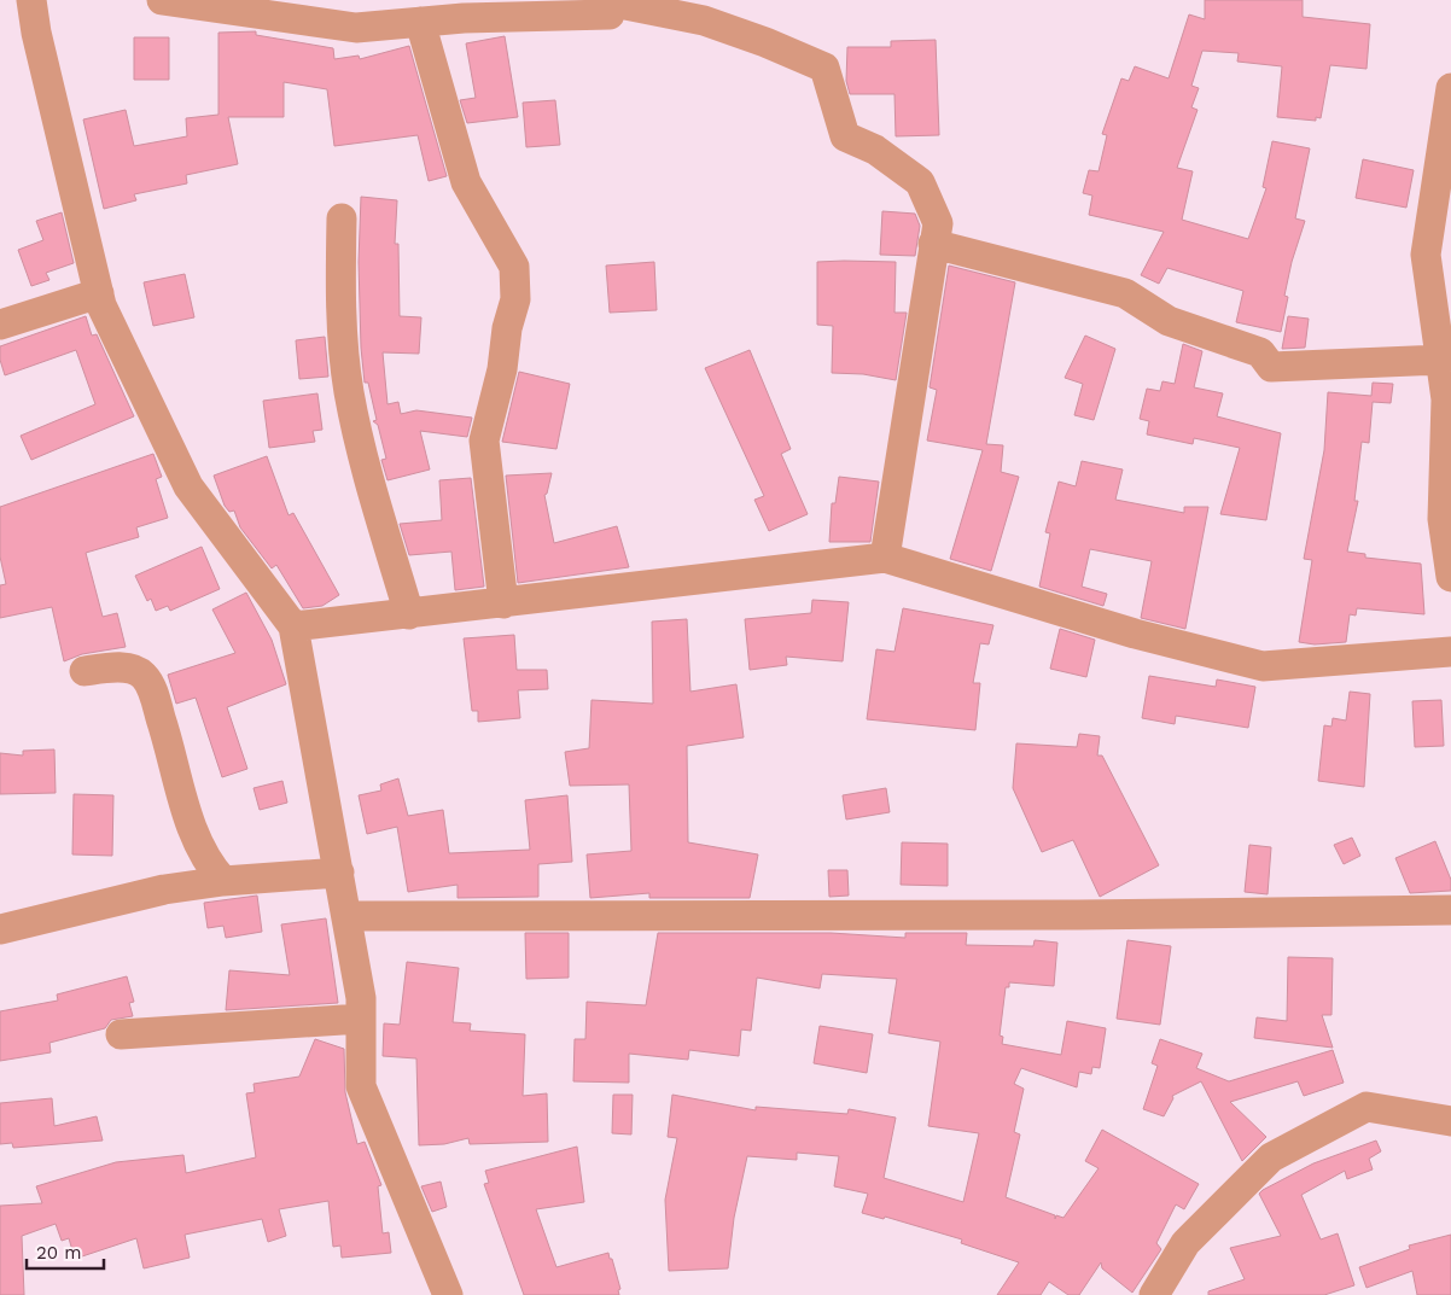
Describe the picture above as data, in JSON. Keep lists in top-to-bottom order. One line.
{"scale_bar":"20 m"}
